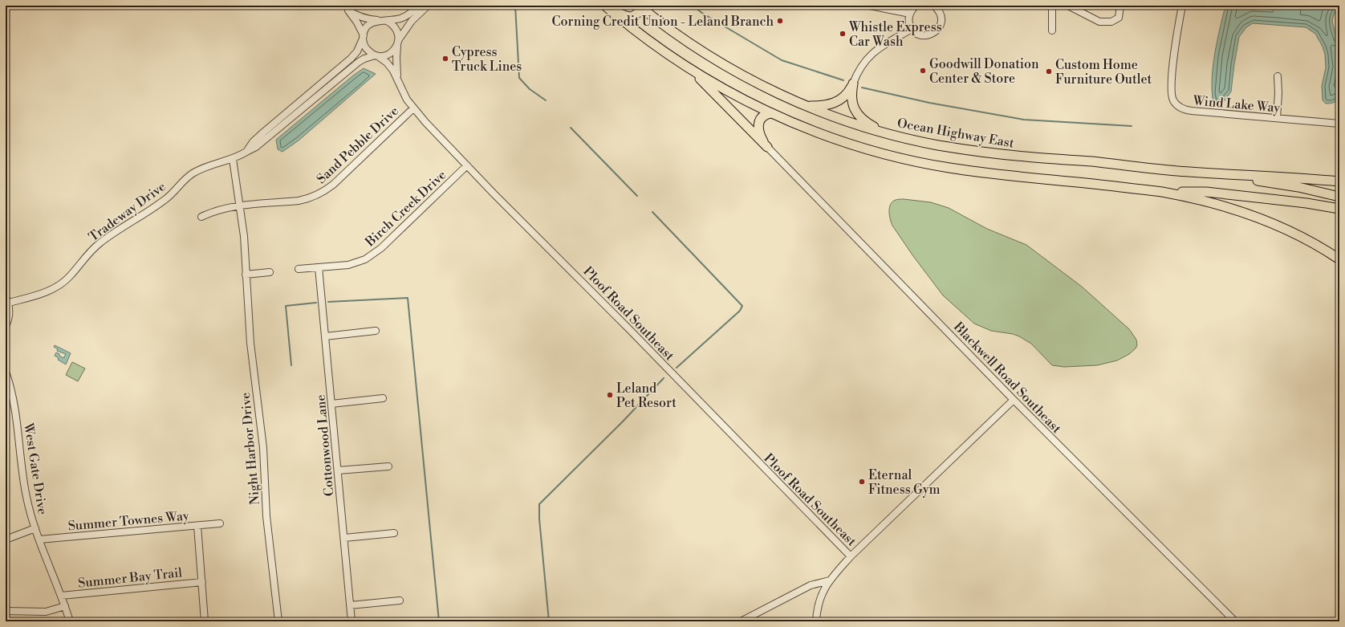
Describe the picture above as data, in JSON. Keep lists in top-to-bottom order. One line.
{"streets":{"highway":["Ocean Highway East"],"street":["Wind Lake Way","Sand Pebble Drive","Birch Creek Drive","Tradeway Drive","Ploof Road Southeast","Blackwell Road Southeast","Cottonwood Lane","Night Harbor Drive","West Gate Drive","Summer Townes Way","Summer Bay Trail"]},"crossings":[["Sand Pebble Drive","Ploof Road Southeast"],["Sand Pebble Drive","Night Harbor Drive"],["Birch Creek Drive","Ploof Road Southeast"],["Birch Creek Drive","Cottonwood Lane"],["Tradeway Drive","Ploof Road Southeast"],["Tradeway Drive","Night Harbor Drive"],["West Gate Drive","Summer Townes Way"],["West Gate Drive","Summer Bay Trail"]],"places":["Corning Credit Union - Leland Branch","Whistle Express Car Wash","Cypress Truck Lines","Goodwill Donation Center & Store","Custom Home Furniture Outlet","Leland Pet Resort","Eternal Fitness Gym"]}
